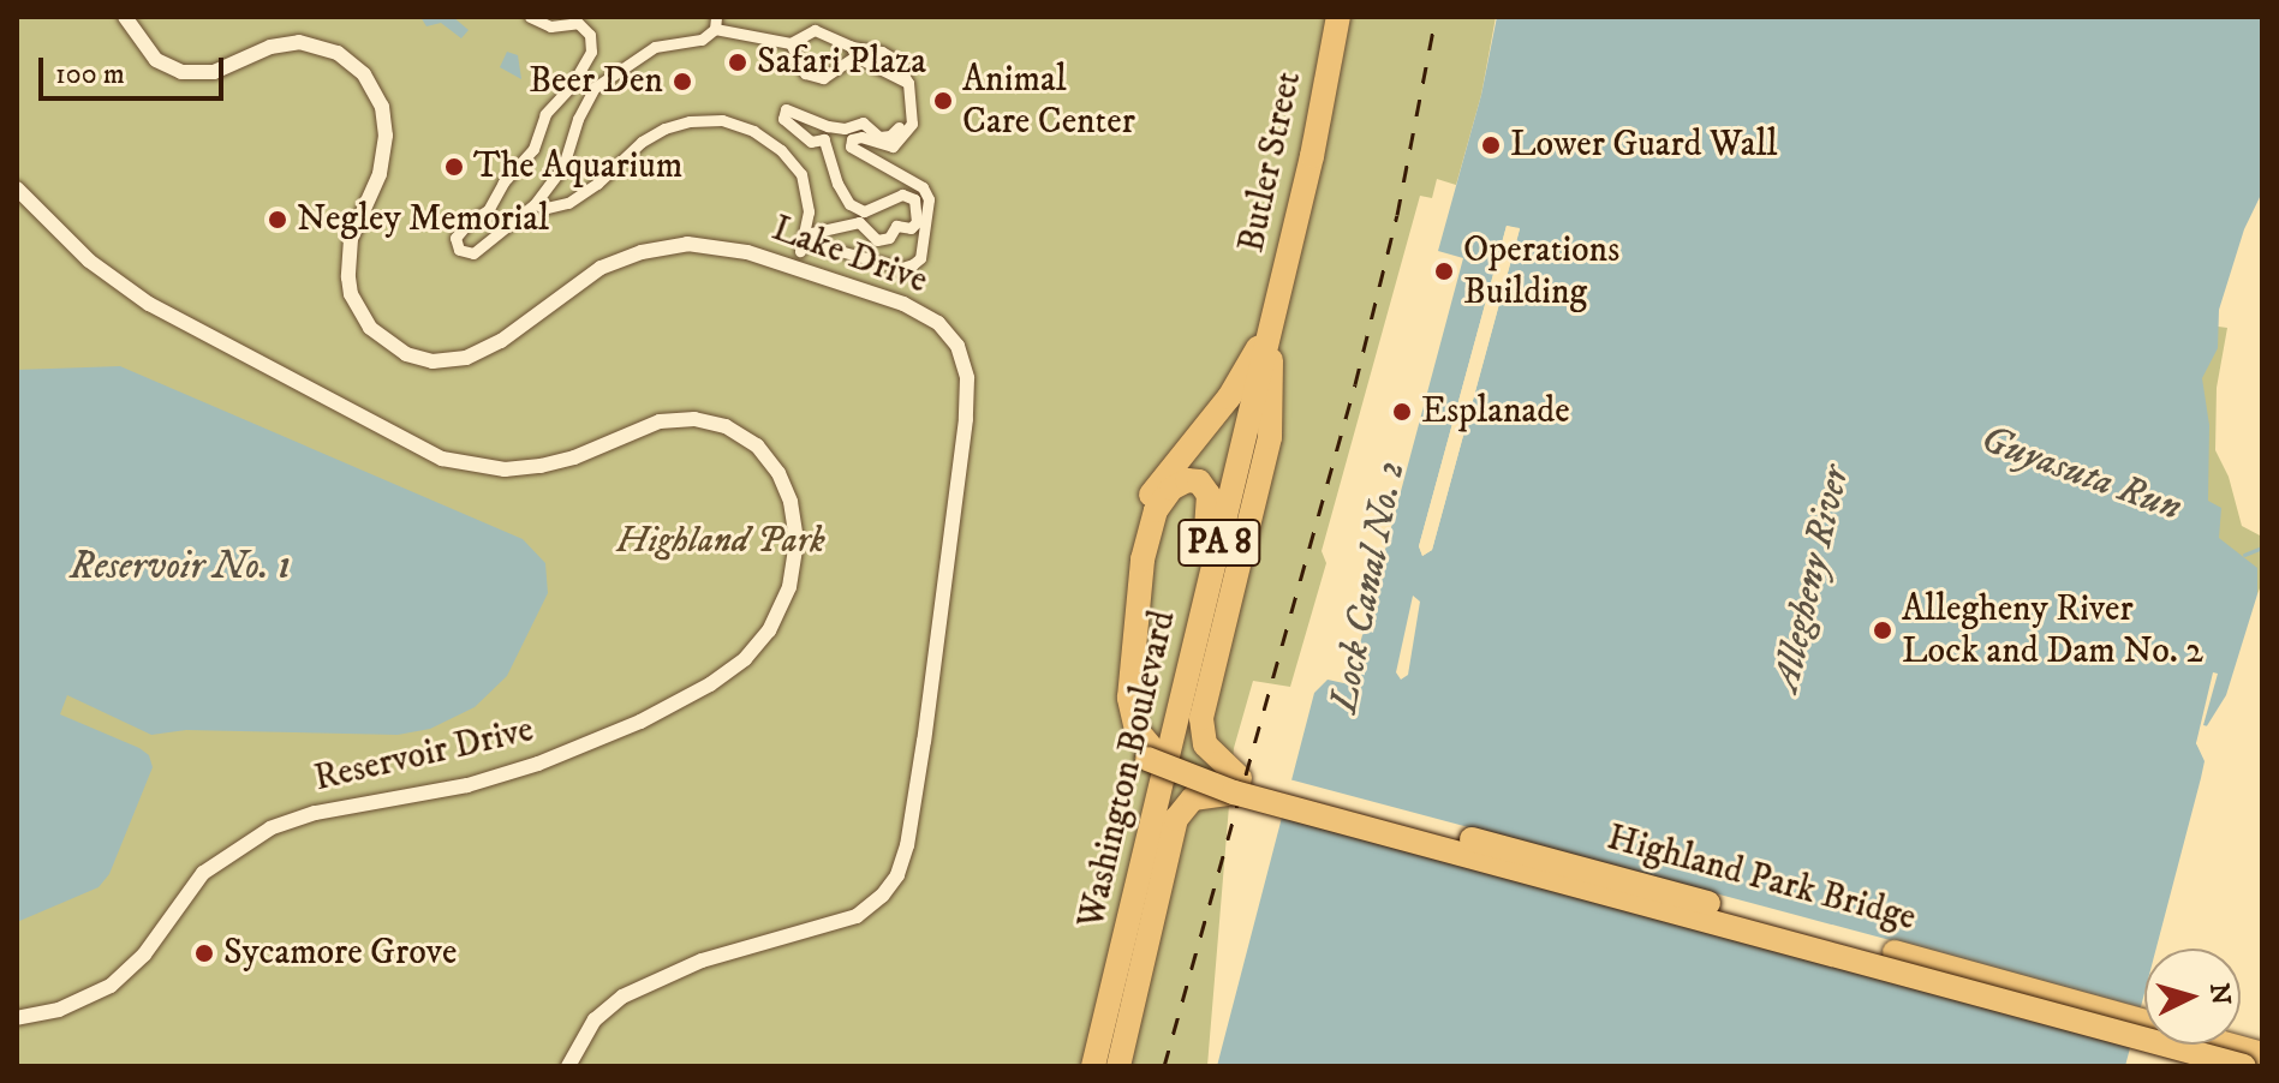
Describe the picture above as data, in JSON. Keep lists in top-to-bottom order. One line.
{"streets":{"highway":["Butler Street","PA 8","Washington Boulevard","Highland Park Bridge"],"street":["Lake Drive","Reservoir Drive"]},"crossings":[["Butler Street","Washington Boulevard"]],"water":["Guyasuta Run","Reservoir No. 1","Allegheny River","Lock Canal No. 2"],"parks":["Highland Park"],"places":["Safari Plaza","Beer Den","Animal Care Center","Lower Guard Wall","The Aquarium","Negley Memorial","Operations Building","Esplanade","Allegheny River Lock and Dam No. 2","Sycamore Grove"],"scale_bar":"100 m","north":"right"}
